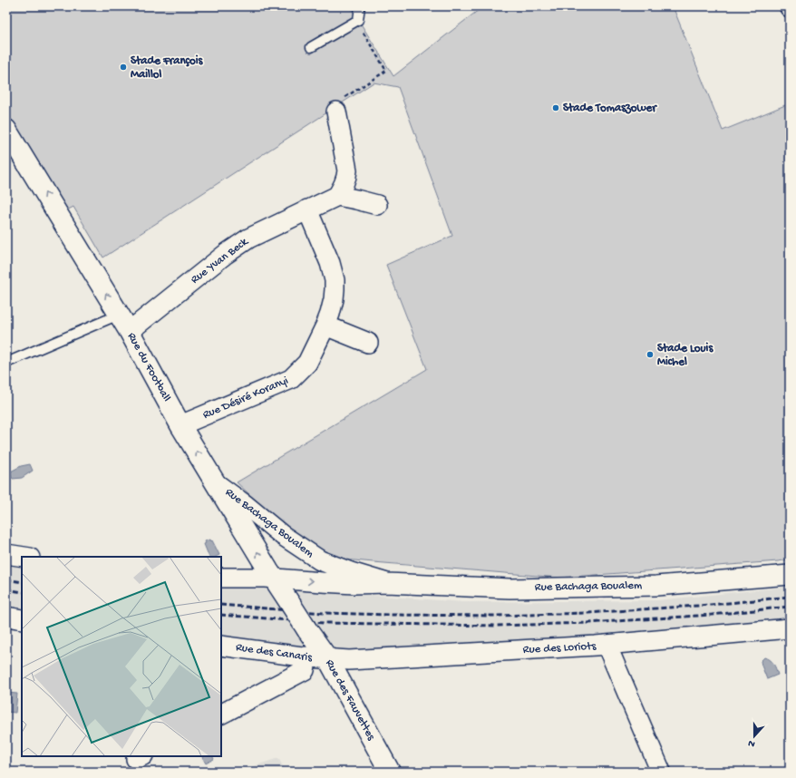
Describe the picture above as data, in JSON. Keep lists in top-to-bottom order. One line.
{"streets":{"street":["Rue Yvan Beck","Rue du Football","Rue Désiré Koranyi","Rue Bachaga Boualem","Rue des Loriots","Rue des Canaris","Rue des Fauvettes"]},"crossings":[["Rue Yvan Beck","Rue du Football"],["Rue Yvan Beck","Rue Désiré Koranyi"],["Rue du Football","Rue Désiré Koranyi"],["Rue du Football","Rue Bachaga Boualem"],["Rue du Football","Rue des Fauvettes"],["Rue des Loriots","Rue des Canaris"],["Rue des Loriots","Rue des Fauvettes"],["Rue des Canaris","Rue des Fauvettes"]],"one_way":["Rue du Football"],"places":["Stade François Maillol","Stade Tomaszower","Stade Louis Michel"],"north":"bottom"}
